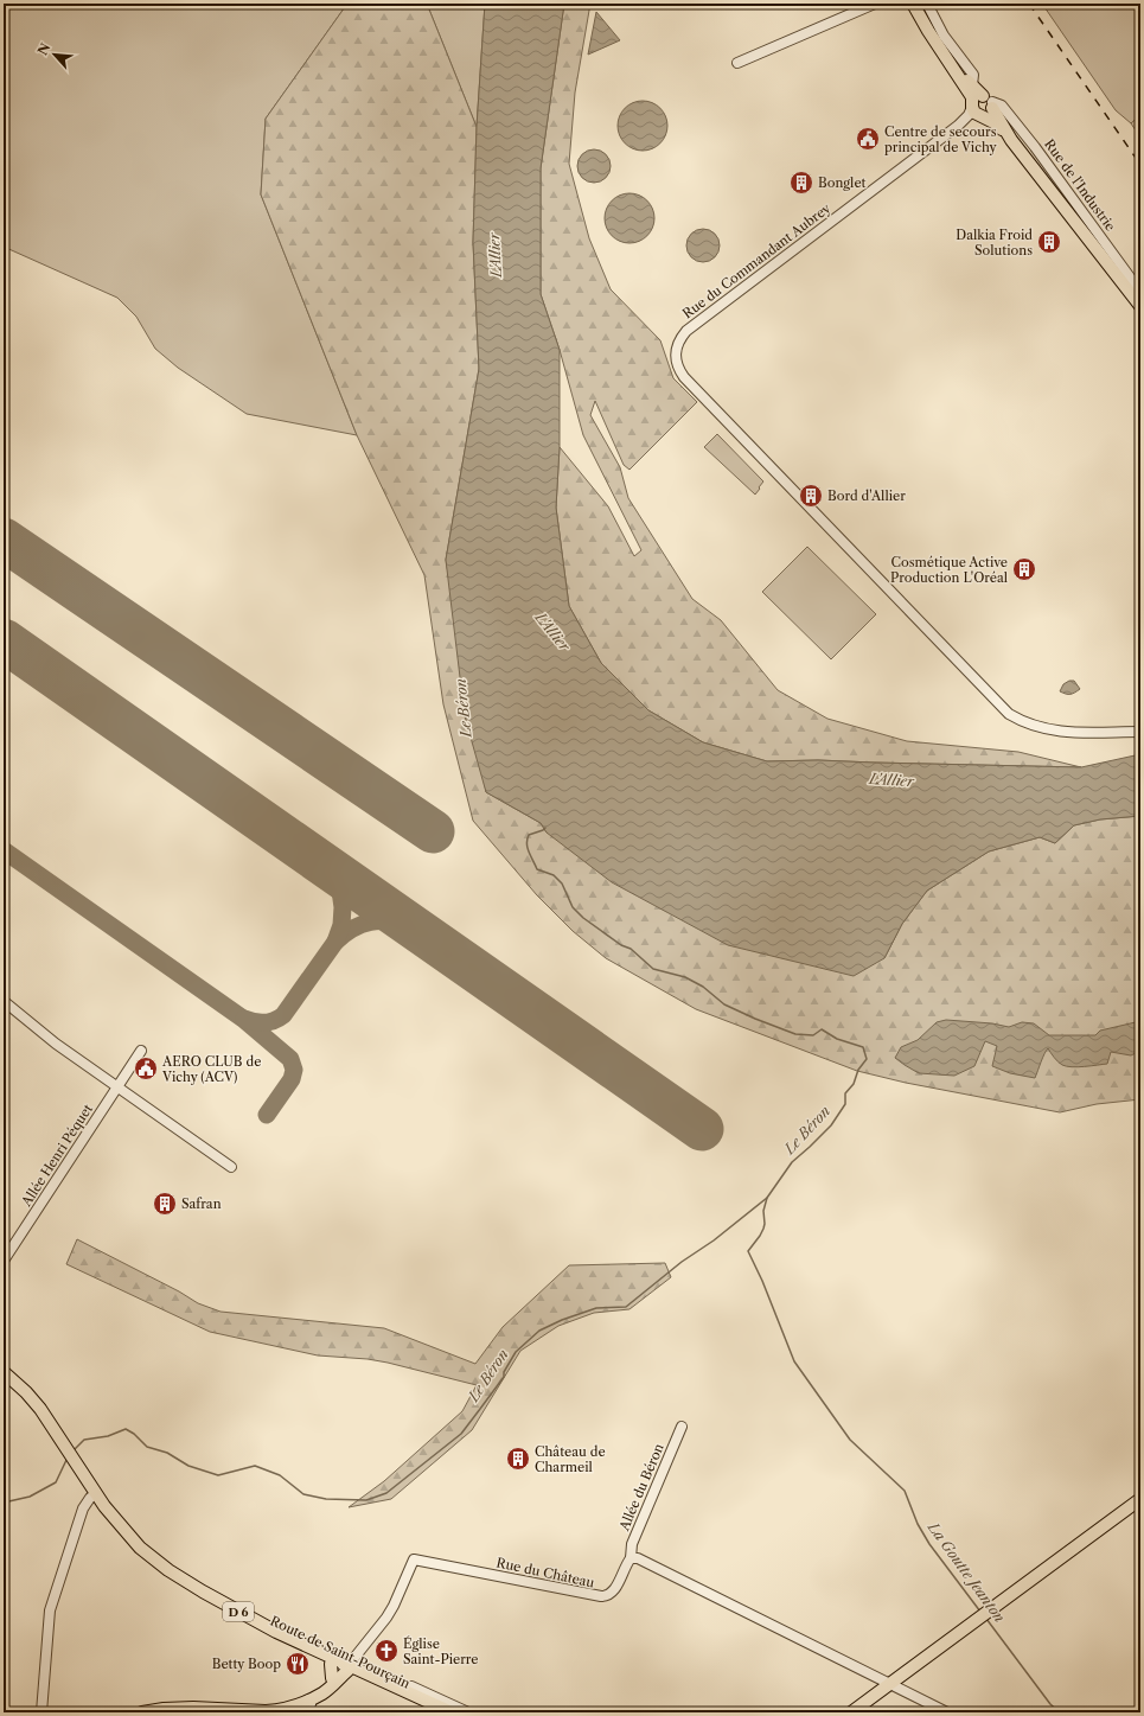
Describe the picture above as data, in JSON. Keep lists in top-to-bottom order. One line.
{"streets":{"main road":["Rue de l'Industrie","D 6","Route de Saint-Pourçain"],"street":["Rue du Commandant Aubrey","Allée Henri Péquet","Allée du Béron","Rue du Château"]},"crossings":[["Rue de l'Industrie","Rue du Commandant Aubrey"],["Allée du Béron","Rue du Château"],["Rue du Château","Route de Saint-Pourçain"]],"water":["L'Allier","Le Béron","La Goutte Jeanton"],"places":{"public building":["Centre de secours principal de Vichy","AERO CLUB de Vichy (ACV)"],"building":["Bonglet","Dalkia Froid Solutions","Bord d'Allier","Cosmétique Active Production L'Oréal","Safran","Château de Charmeil"],"church":["Église Saint-Pierre"],"restaurant":["Betty Boop"]},"north":"top left"}
